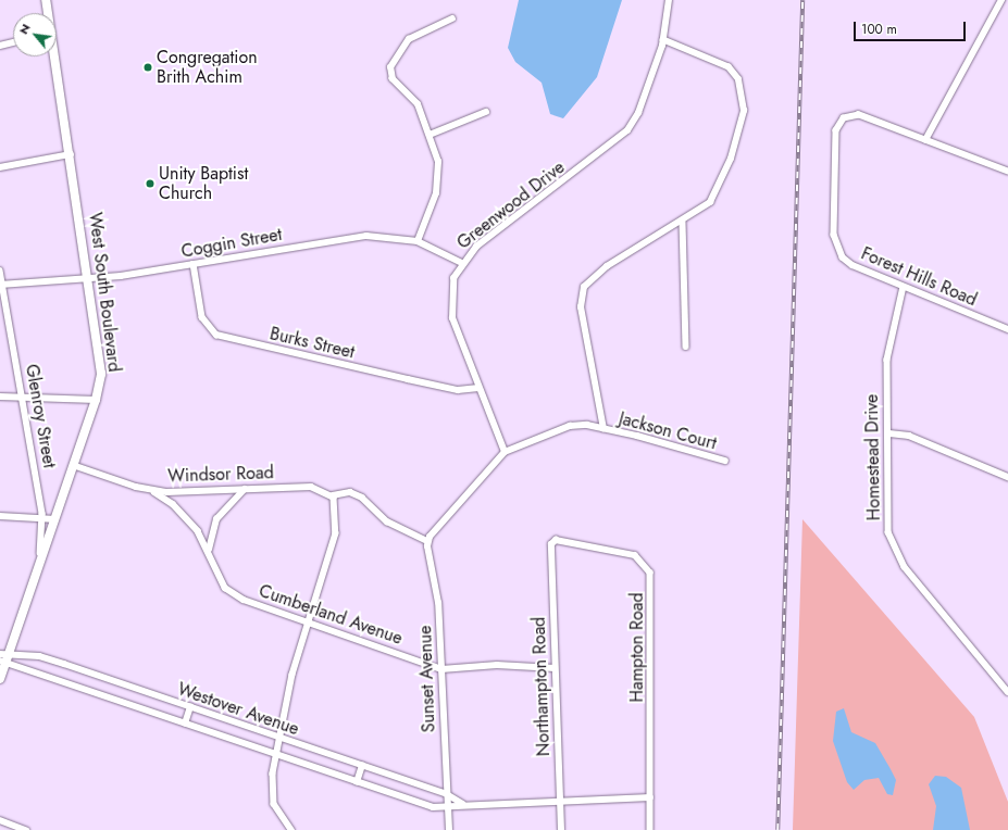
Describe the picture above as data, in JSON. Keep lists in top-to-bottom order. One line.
{"streets":{"street":["Greenwood Drive","Coggin Street","Forest Hills Road","West South Boulevard","Burks Street","Glenroy Street","Jackson Court","Homestead Drive","Windsor Road","Cumberland Avenue","Hampton Road","Sunset Avenue","Northampton Road","Westover Avenue"]},"crossings":[["Greenwood Drive","Coggin Street"],["Greenwood Drive","Burks Street"],["Greenwood Drive","Jackson Court"],["Coggin Street","West South Boulevard"],["Coggin Street","Burks Street"],["Coggin Street","Glenroy Street"],["Forest Hills Road","Homestead Drive"],["West South Boulevard","Glenroy Street"],["West South Boulevard","Windsor Road"],["West South Boulevard","Westover Avenue"],["Windsor Road","Cumberland Avenue"],["Cumberland Avenue","Sunset Avenue"],["Cumberland Avenue","Northampton Road"],["Hampton Road","Northampton Road"],["Hampton Road","Westover Avenue"],["Sunset Avenue","Westover Avenue"],["Northampton Road","Westover Avenue"]],"places":["Congregation Brith Achim","Unity Baptist Church"],"scale_bar":"100 m","north":"top left"}
